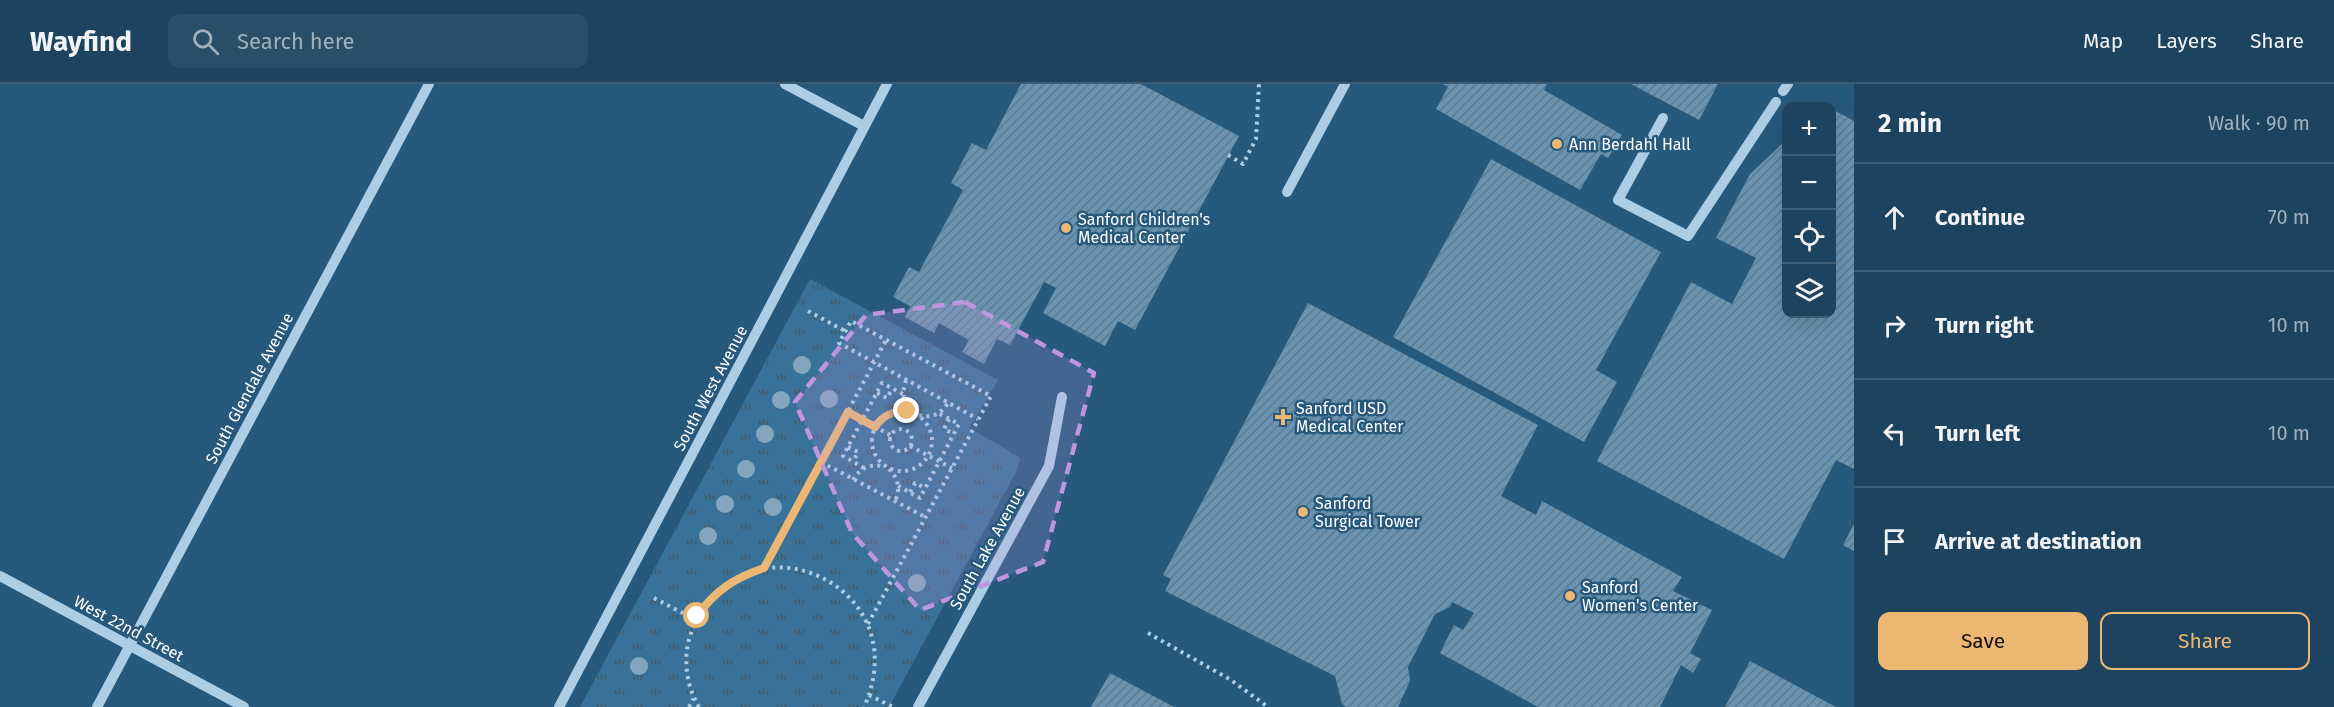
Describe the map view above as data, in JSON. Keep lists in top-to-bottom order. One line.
{"streets":{"street":["South Glendale Avenue","South West Avenue","South Lake Avenue","West 22nd Street"]},"crossings":[["South Glendale Avenue","West 22nd Street"]],"places":{"other":["Ann Berdahl Hall","Sanford Children's Medical Center","Sanford Surgical Tower","Sanford Women's Center"],"health":["Sanford USD Medical Center"]},"page":{"header":"Wayfind","search":"Search here","nav":["Map","Layers","Share"],"heading":["2 min","Walk · 90 m"],"map_buttons":["+","−"],"list":[["Continue","70 m"],["Turn right","10 m"],["Turn left","10 m"],"Arrive at destination"],"buttons":["Save","Share"]}}
